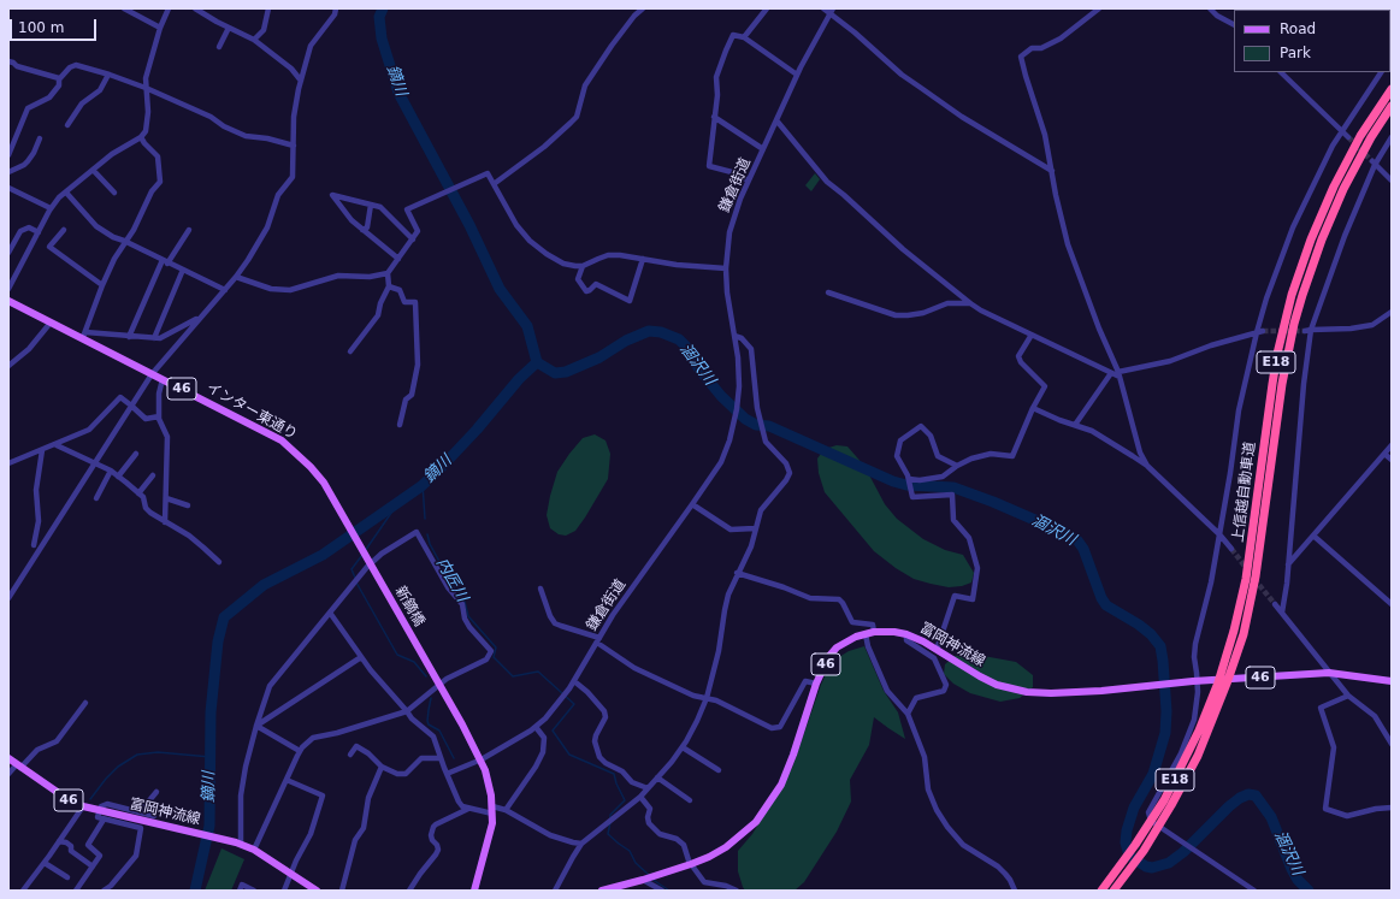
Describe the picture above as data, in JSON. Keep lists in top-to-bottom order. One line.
{"streets":{"highway":["E18","上信越自動車道"],"main road":["46","インター東通り","新鏑橋","富岡神流線"],"street":["鎌倉街道"]},"crossings":[["鎌倉街道","46"],["鎌倉街道","新鏑橋"],["46","新鏑橋"],["インター東通り","新鏑橋"]],"water":["鏑川","涸沢川","内匠川"],"legend":["Road","Park"],"scale_bar":"100 m"}
